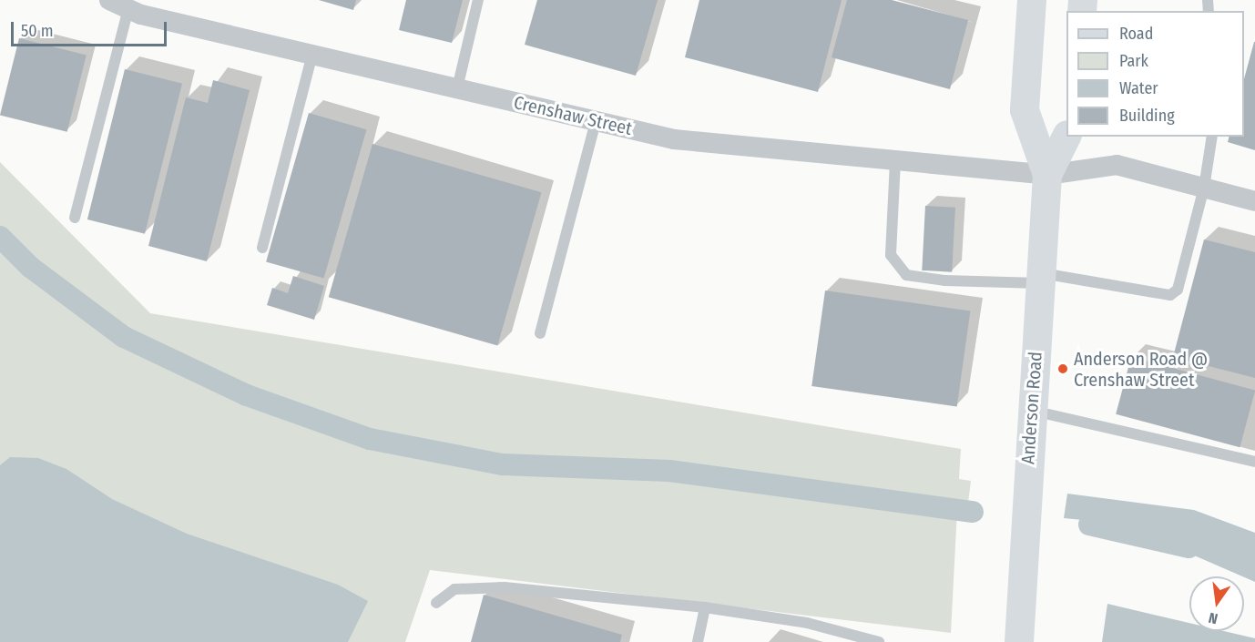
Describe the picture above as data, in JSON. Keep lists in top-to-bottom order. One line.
{"streets":{"main road":["Anderson Road"],"street":["Crenshaw Street"]},"crossings":[["Crenshaw Street","Anderson Road"]],"places":["Anderson Road @ Crenshaw Street"],"legend":["Road","Park","Water","Building"],"scale_bar":"50 m","north":"bottom"}
